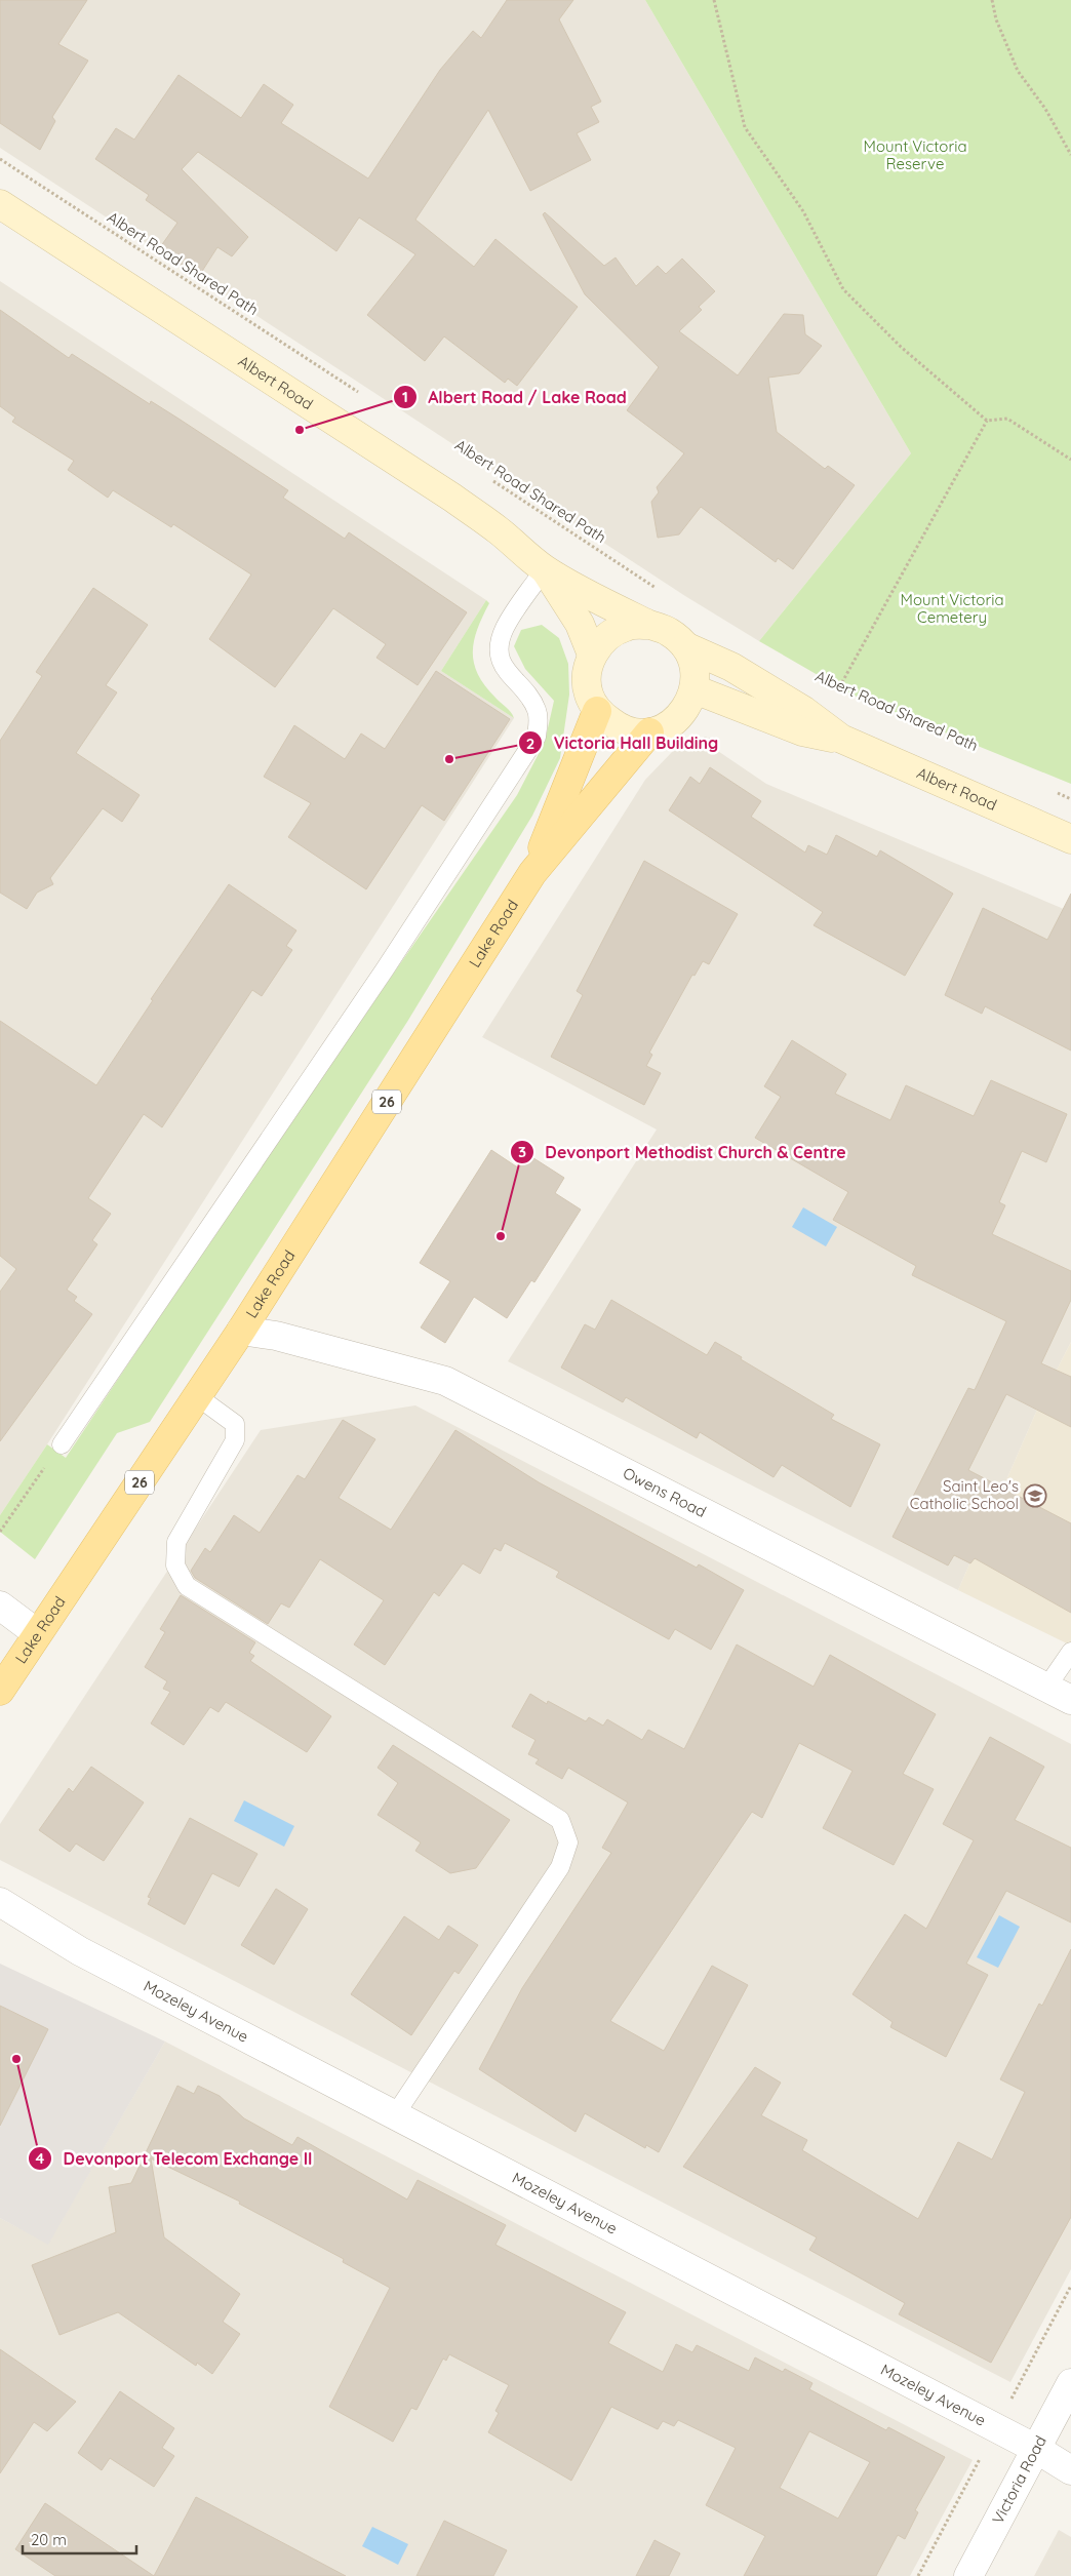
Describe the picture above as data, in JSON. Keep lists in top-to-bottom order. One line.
{"streets":{"main road":["Albert Road","Lake Road","26"],"street":["Owens Road","Mozeley Avenue","Victoria Road"],"path":["Albert Road Shared Path"]},"crossings":[["Albert Road","Lake Road"],["Albert Road","26"],["Lake Road","26"],["Lake Road","Owens Road"],["Mozeley Avenue","Victoria Road"]],"parks":["Mount Victoria Reserve","Mount Victoria Cemetery"],"places":{"other":["Albert Road / Lake Road","Victoria Hall Building","Devonport Methodist Church & Centre","Devonport Telecom Exchange II"],"school or university":["Saint Leo's Catholic School"]},"scale_bar":"20 m"}
